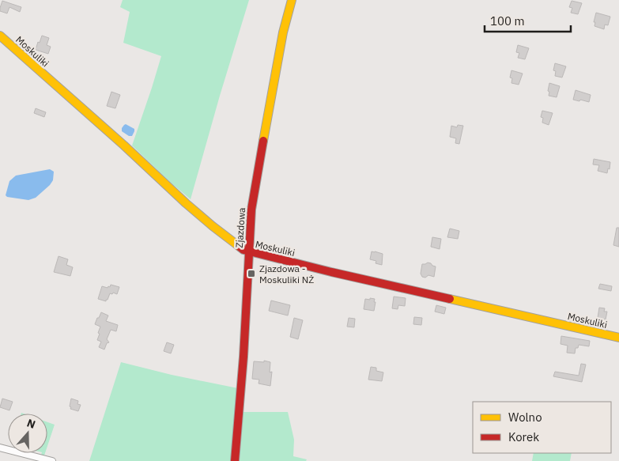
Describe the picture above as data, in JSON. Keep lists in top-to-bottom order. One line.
{"streets":{"street":["Moskuliki","Zjazdowa"]},"crossings":[["Moskuliki","Zjazdowa"]],"places":{"transit":["Zjazdowa - Moskuliki NŻ"]},"legend":["Wolno","Korek"],"scale_bar":"100 m","north":"top"}
